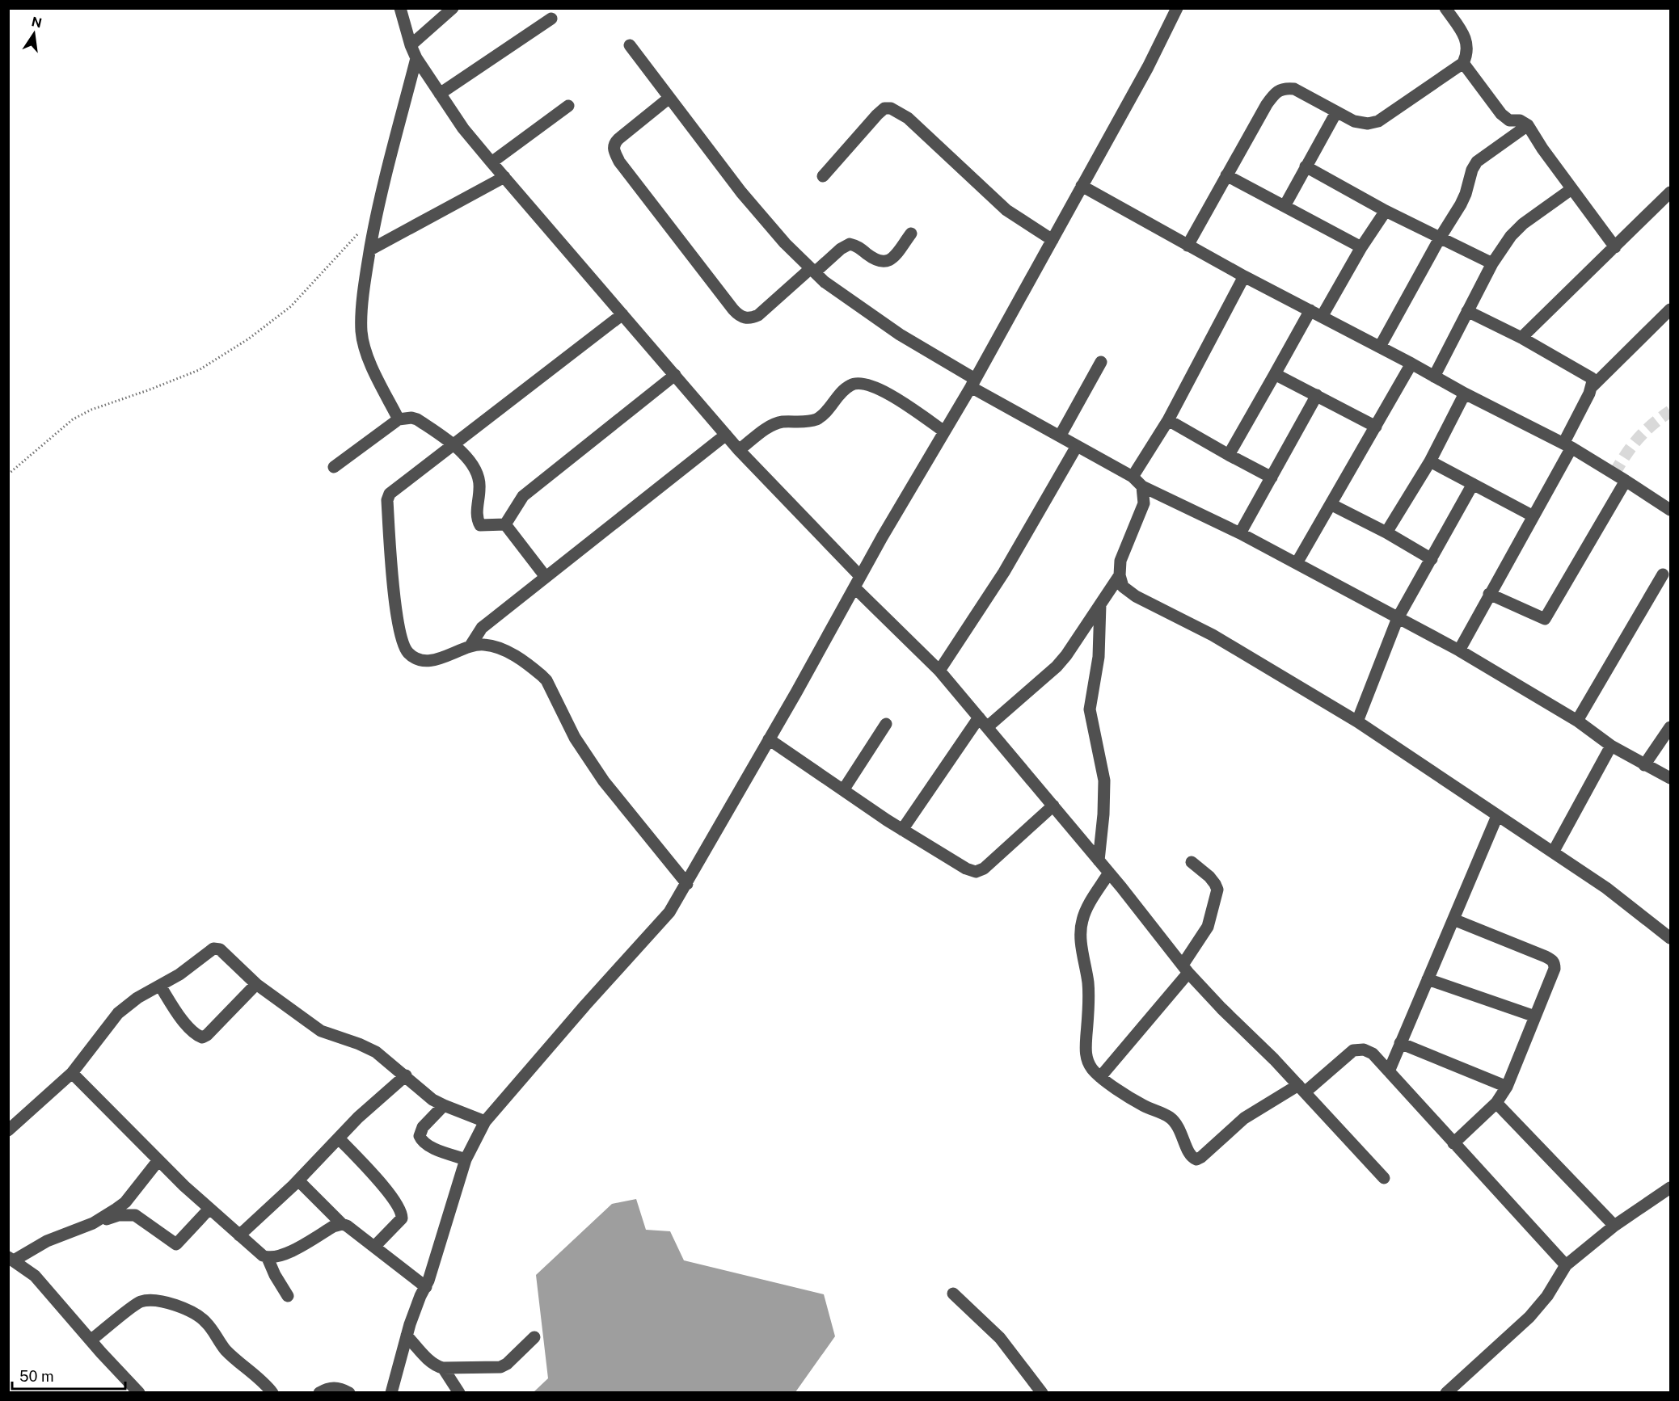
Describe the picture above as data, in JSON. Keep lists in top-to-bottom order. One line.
{"scale_bar":"50 m","north":"top"}
